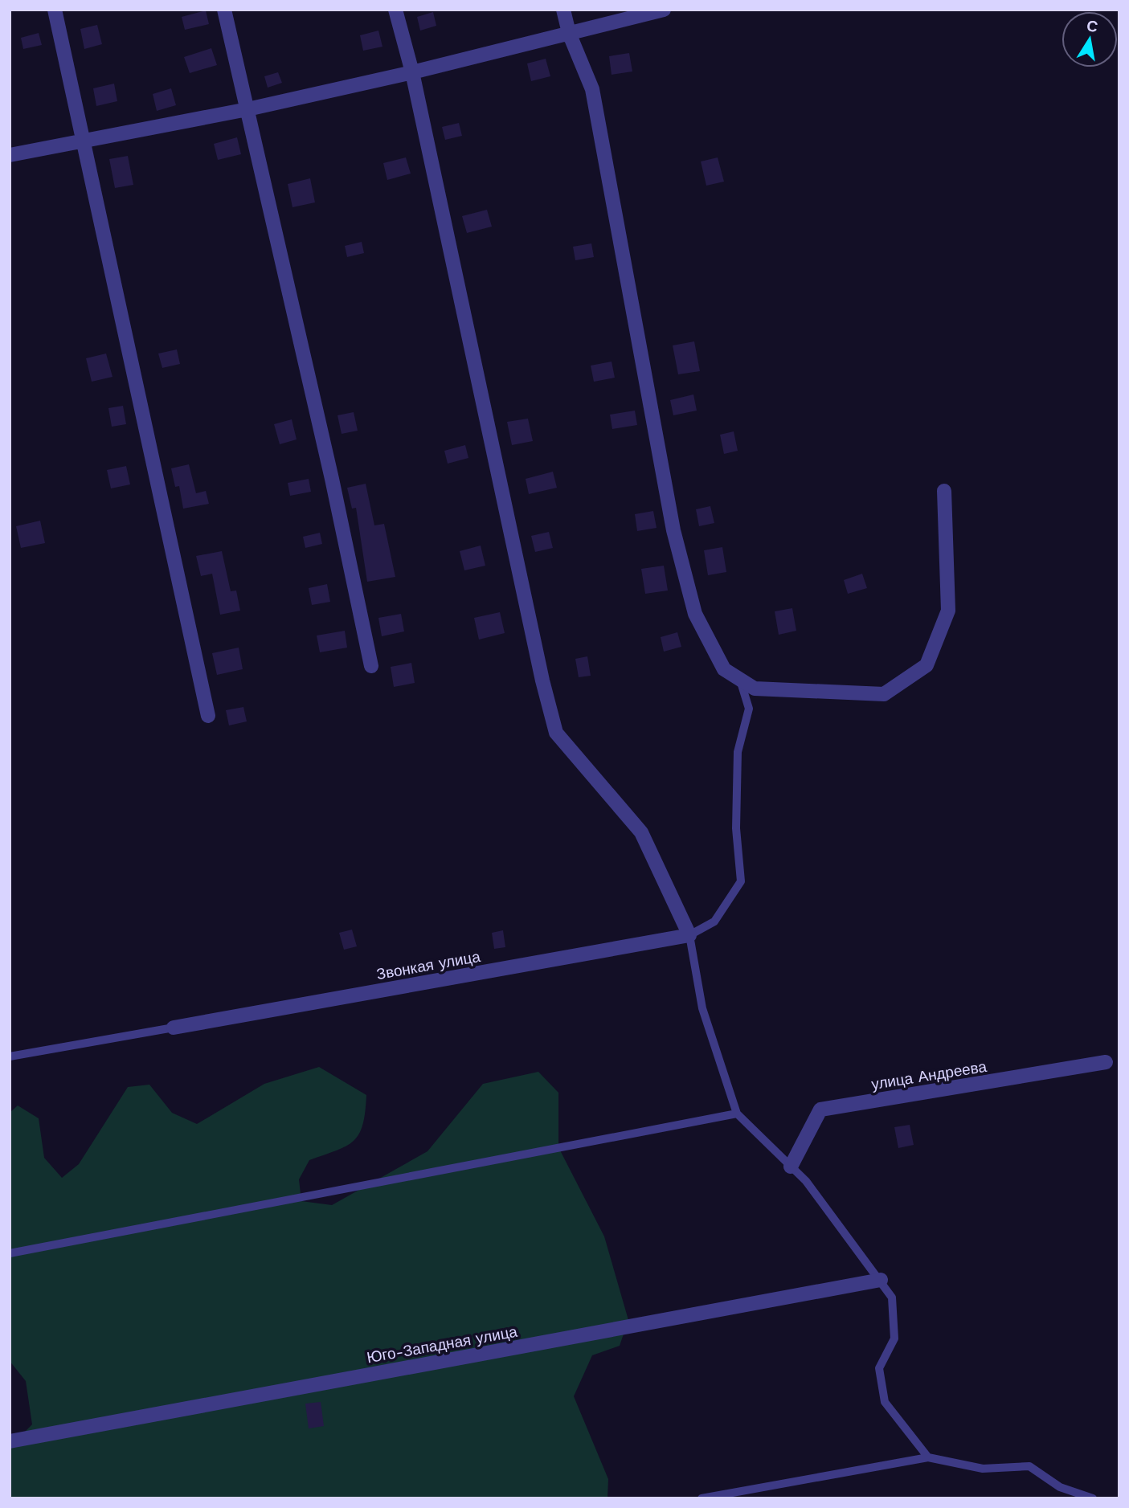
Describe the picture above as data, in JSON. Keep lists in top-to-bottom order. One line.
{"streets":{"street":["Звонкая улица","улица Андреева","Юго-Западная улица"]},"north":"top"}
